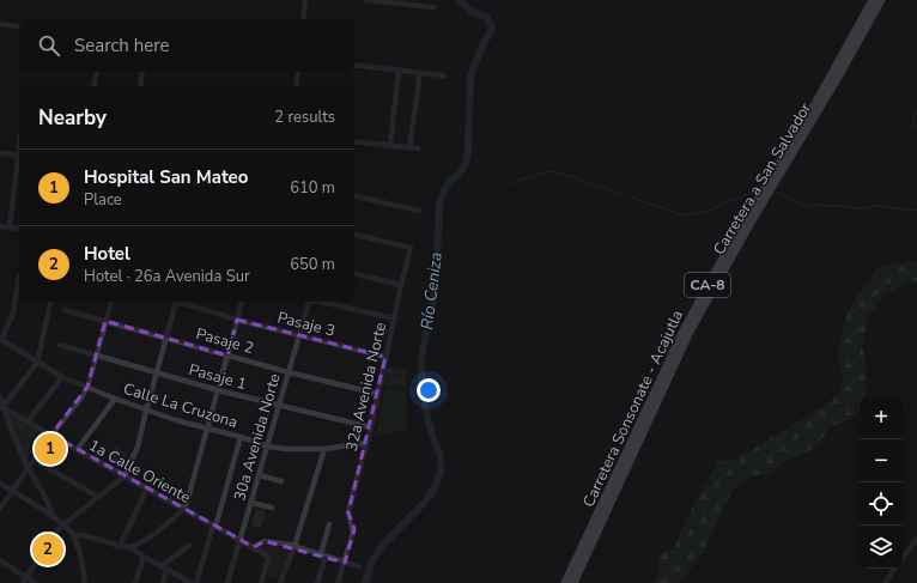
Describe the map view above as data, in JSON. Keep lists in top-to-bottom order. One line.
{"streets":{"highway":["Carretera a San Salvador","CA-8","Carretera Sonsonate - Acajutla"],"street":["Pasaje 3","Pasaje 2","Pasaje 1","32a Avenida Norte","Calle La Cruzona","30a Avenida Norte","1a Calle Oriente"]},"crossings":[["Pasaje 3","32a Avenida Norte"],["Pasaje 3","30a Avenida Norte"],["Pasaje 2","32a Avenida Norte"],["Pasaje 2","30a Avenida Norte"],["Pasaje 1","32a Avenida Norte"],["Pasaje 1","30a Avenida Norte"],["32a Avenida Norte","Calle La Cruzona"],["Calle La Cruzona","30a Avenida Norte"],["30a Avenida Norte","1a Calle Oriente"]],"water":["Río Ceniza"],"page":{"search":"Search here","heading":["Nearby","2 results"],"list":[{"mark":"1","name":"Hospital San Mateo","note":"Place","value":"610 m"},{"mark":"2","name":"Hotel","note":"Hotel · 26a Avenida Sur","value":"650 m"}],"map_buttons":["+","−"],"pins":["1","2"]}}
